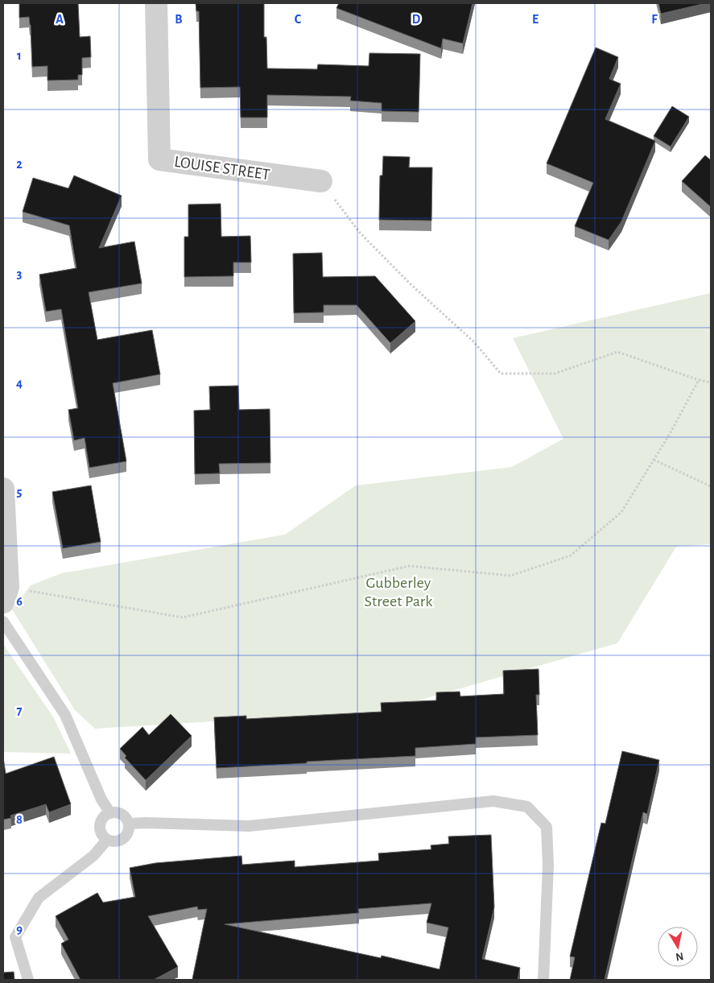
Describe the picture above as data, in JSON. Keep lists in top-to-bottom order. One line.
{"streets":{"street":["LOUISE STREET"]},"parks":["Gubberley Street Park"],"north":"bottom","grid":{"columns":["A","B","C","D","E","F"],"rows":["1","2","3","4","5","6","7","8","9"]}}
